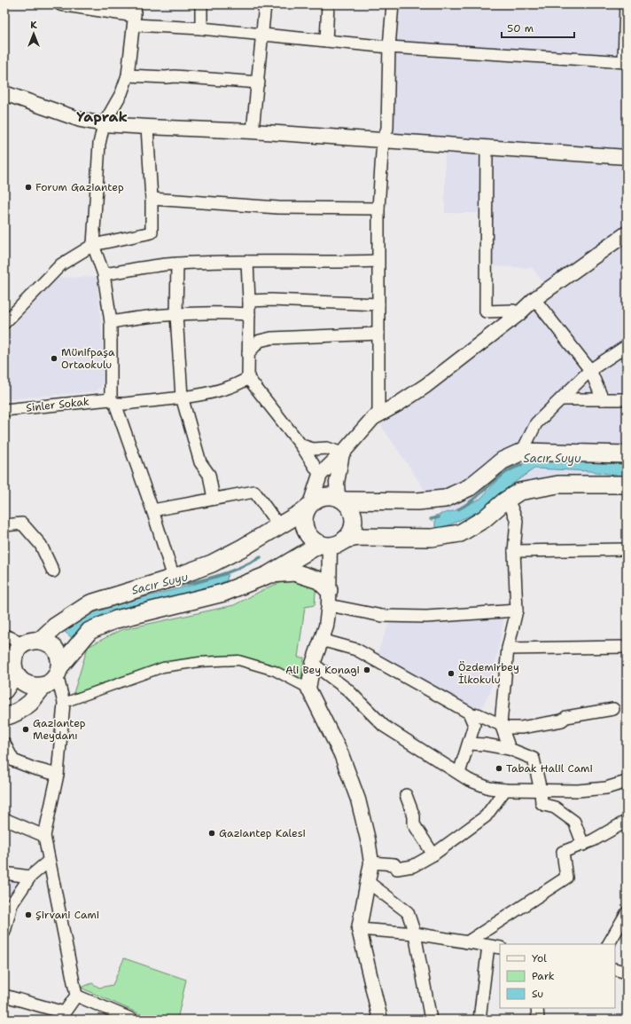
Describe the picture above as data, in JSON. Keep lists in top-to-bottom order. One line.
{"streets":{"street":["Sinler Sokak"]},"districts":["Yaprak"],"water":["Sacır Suyu"],"places":["Forum Gaziantep","Münifpaşa Ortaokulu","Ali Bey Konagi","Özdemirbey İlkokulu","Gaziantep Meydanı","Tabak Halil Cami","Gaziantep Kalesi","Şirvani Cami"],"legend":["Yol","Park","Su"],"scale_bar":"50 m","north":"top"}
